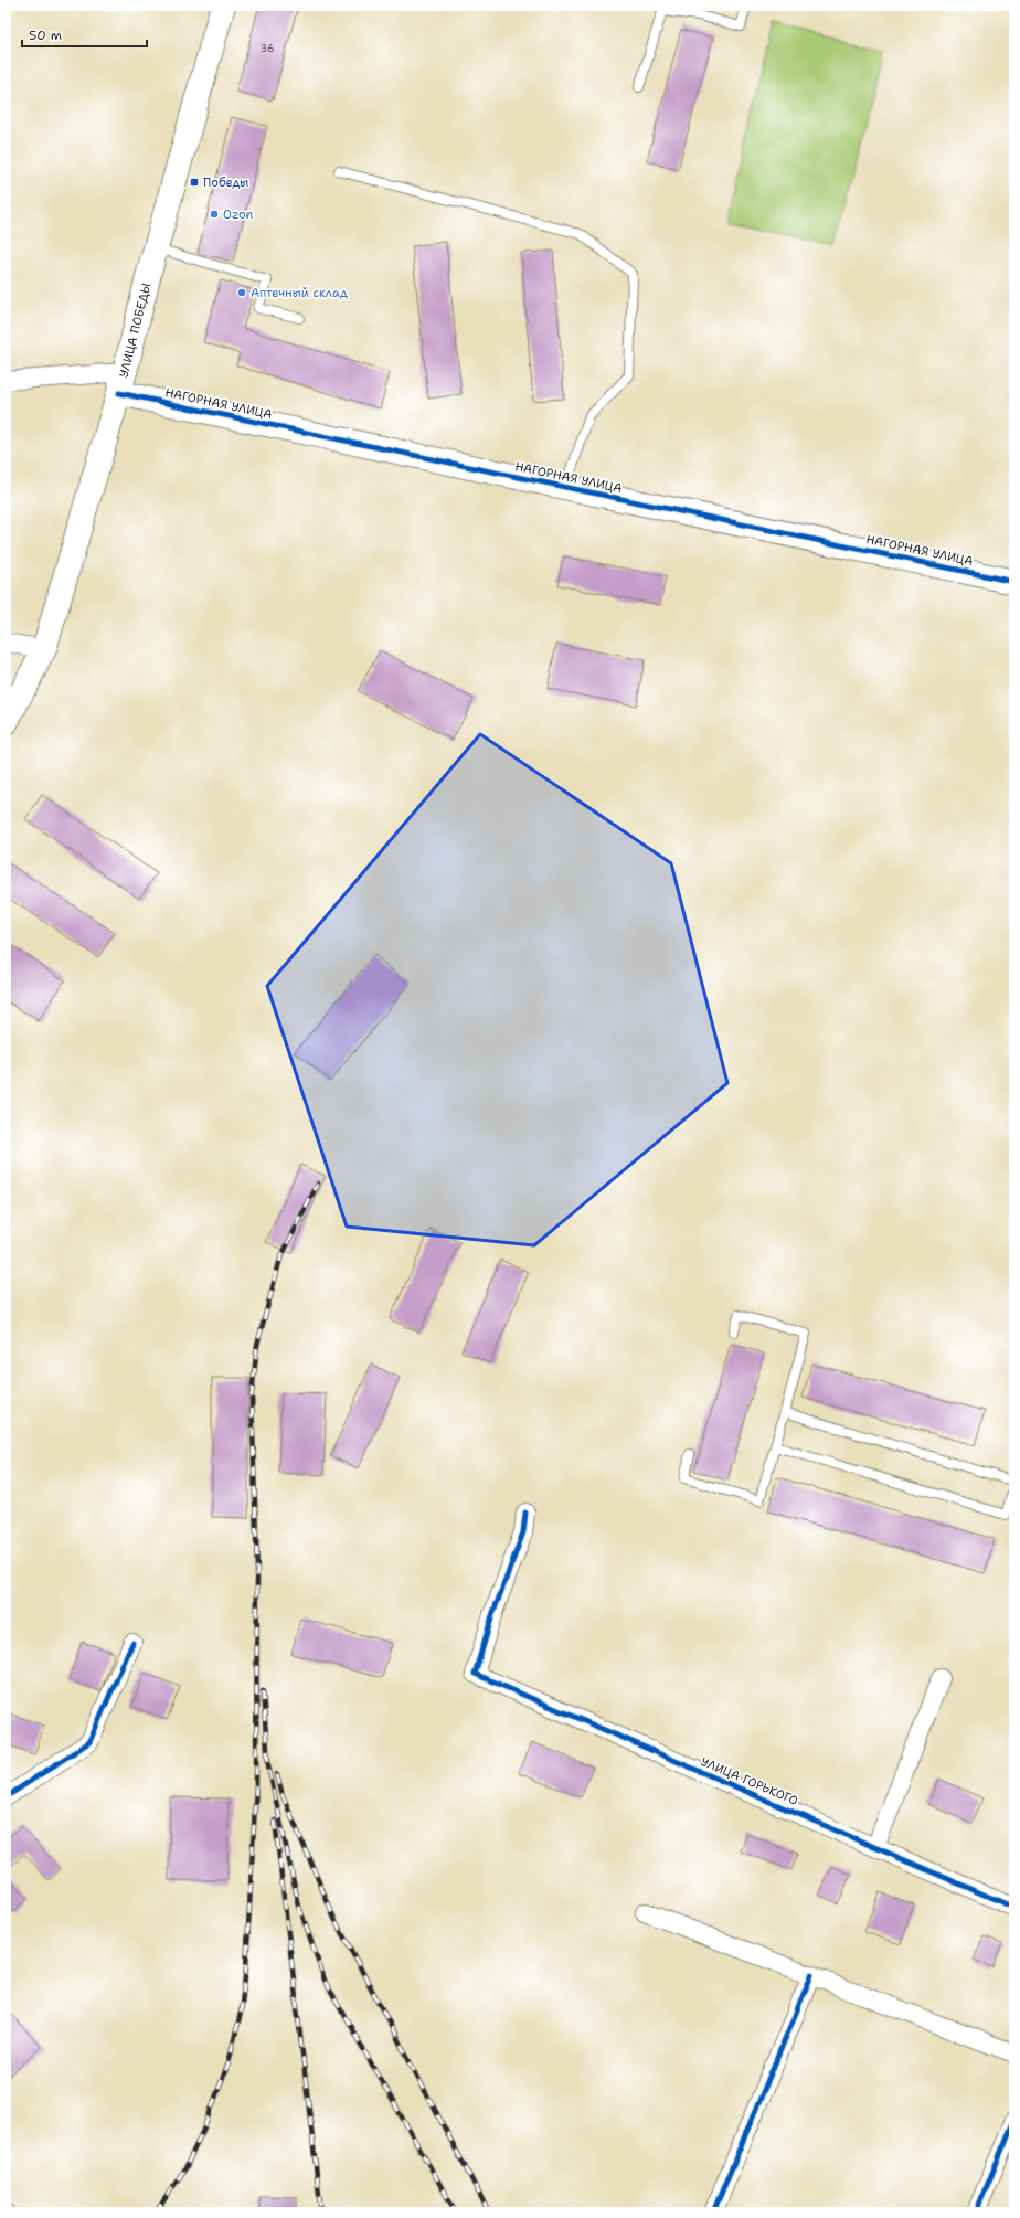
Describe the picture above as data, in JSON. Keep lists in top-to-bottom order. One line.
{"streets":{"street":["УЛИЦА ПОБЕДЫ","НАГОРНАЯ УЛИЦА","УЛИЦА ГОРЬКОГО"]},"crossings":[["УЛИЦА ПОБЕДЫ","НАГОРНАЯ УЛИЦА"]],"places":{"transit":["Победы"],"other":["Ozon","Аптечный склад"]},"house_numbers":["36"],"scale_bar":"50 m"}
